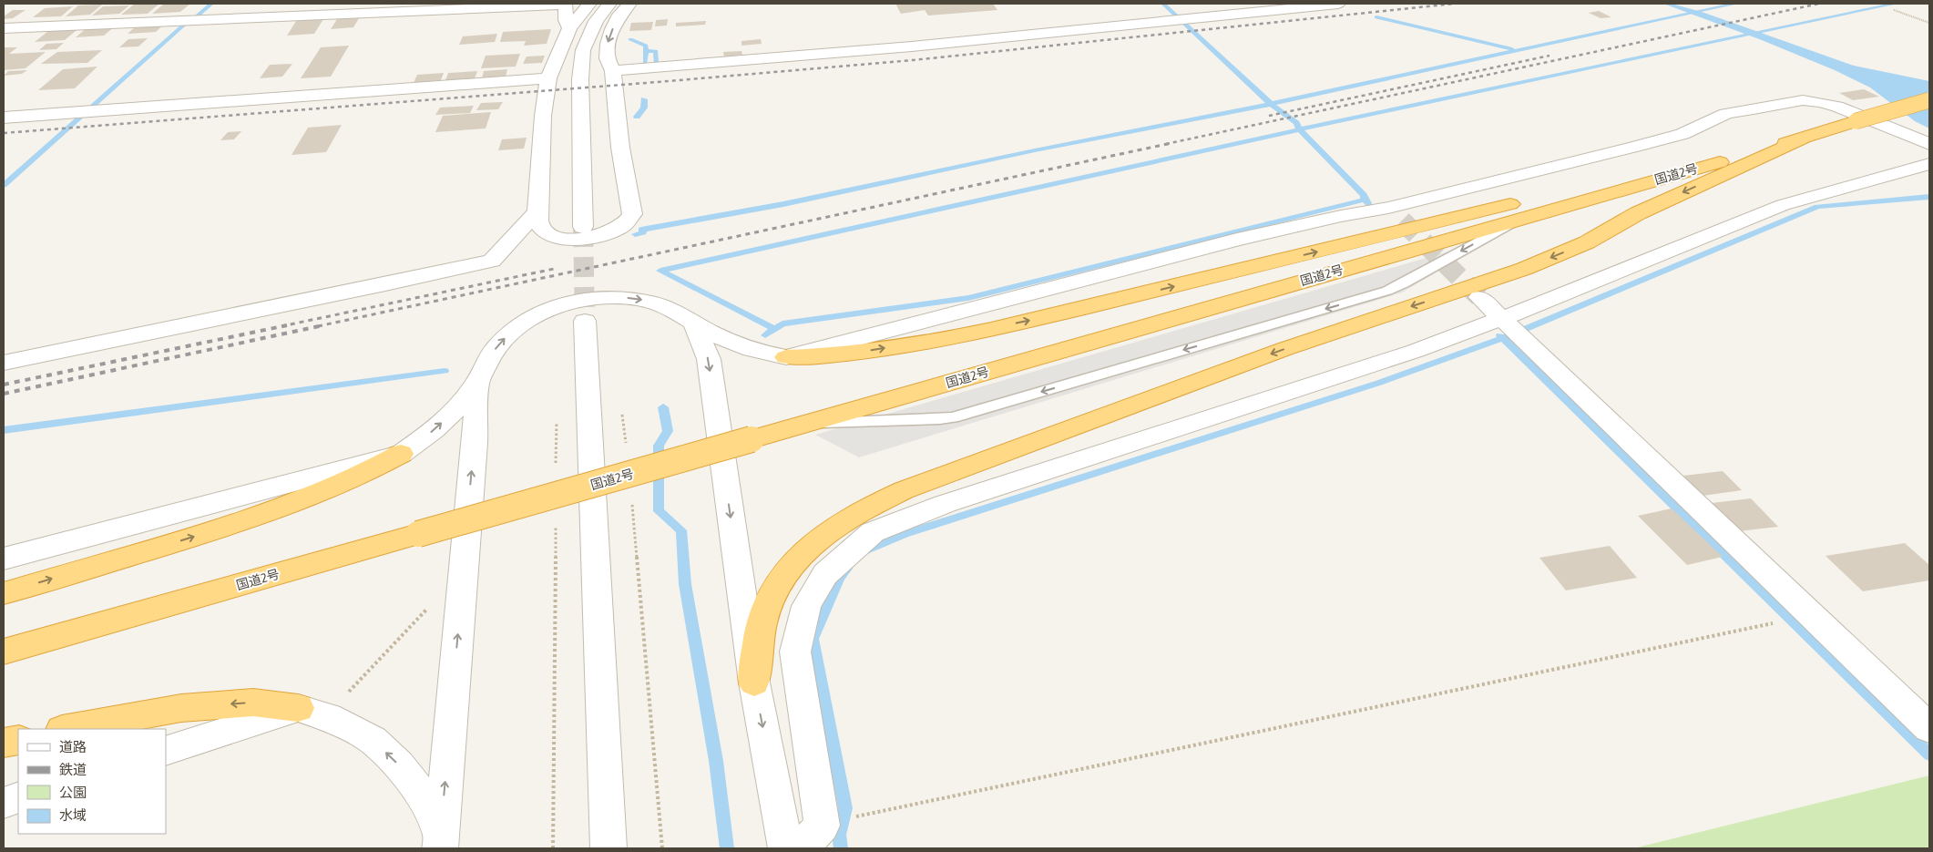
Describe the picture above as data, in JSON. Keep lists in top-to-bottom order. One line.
{"streets":{"highway":["国道2号"]},"legend":["道路","鉄道","公園","水域"]}
